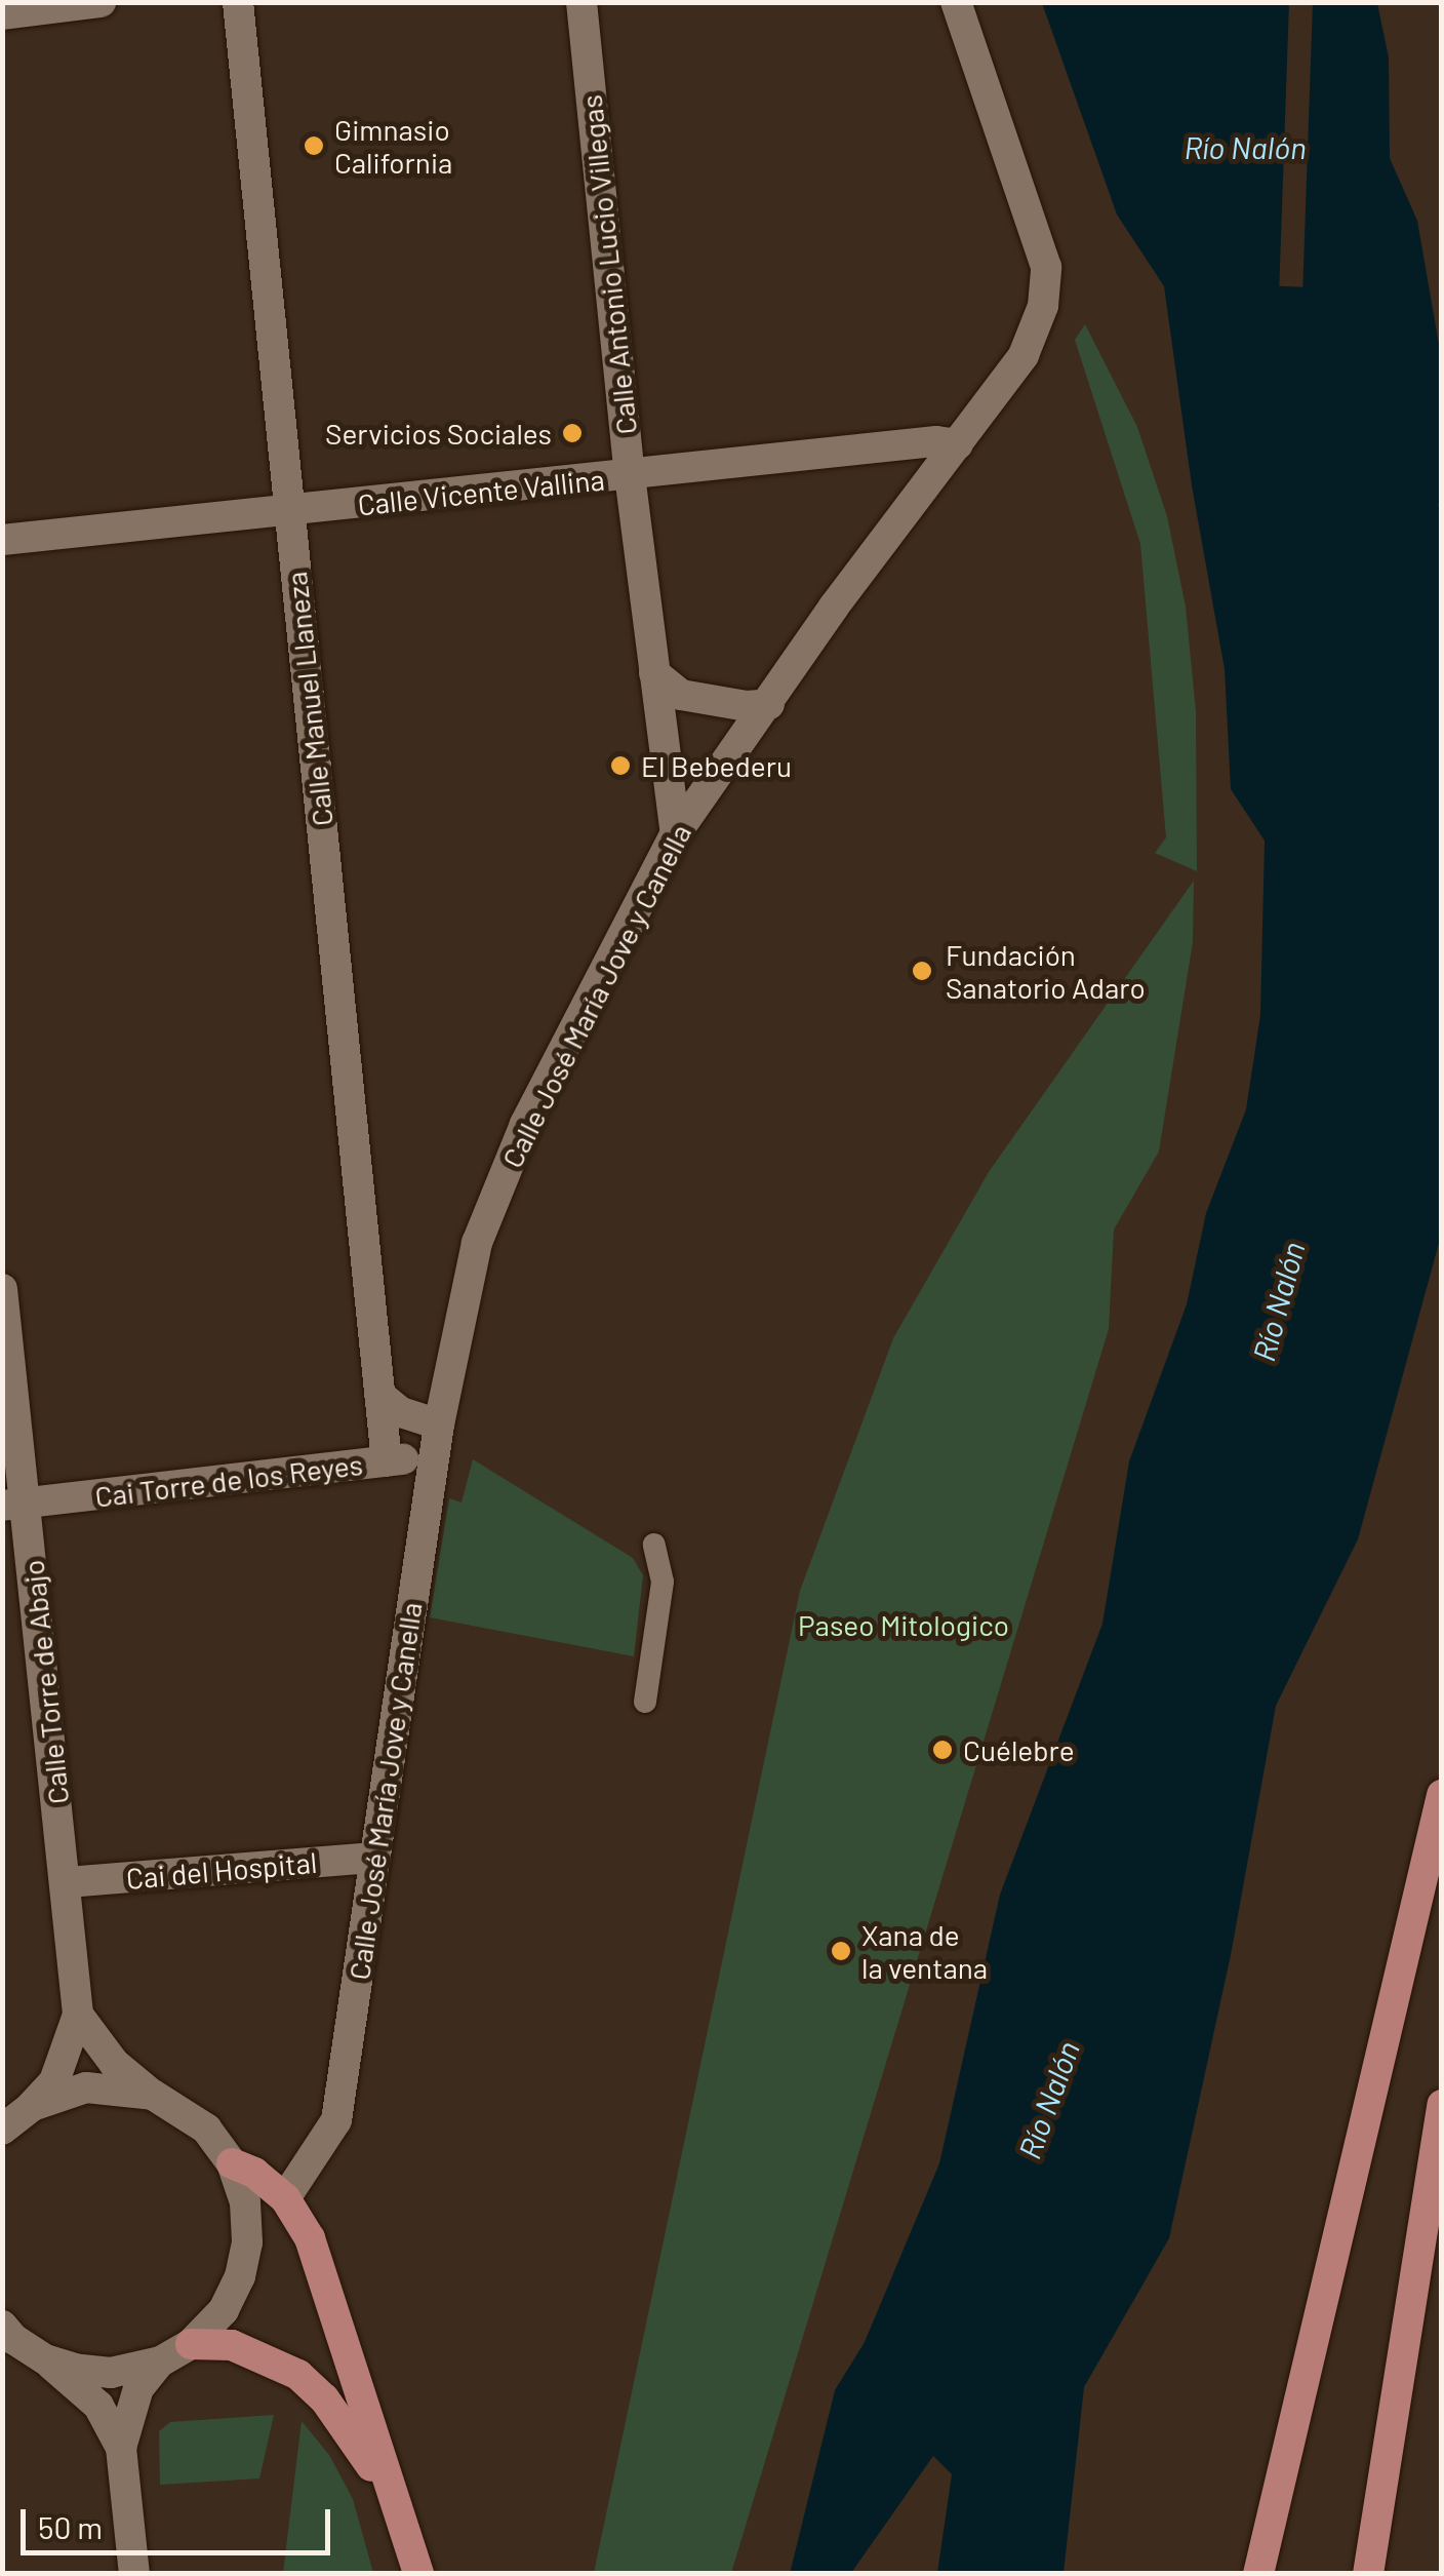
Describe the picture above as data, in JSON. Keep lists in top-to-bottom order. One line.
{"streets":{"street":["Calle Antonio Lucio Villegas","Calle Vicente Vallina","Calle Manuel Llaneza","Calle José María Jove y Canella","Cai Torre de los Reyes","Calle Torre de Abajo","Cai del Hospital"]},"crossings":[["Calle Antonio Lucio Villegas","Calle Vicente Vallina"],["Calle Antonio Lucio Villegas","Calle José María Jove y Canella"],["Calle Vicente Vallina","Calle Manuel Llaneza"],["Calle Vicente Vallina","Calle José María Jove y Canella"],["Calle Manuel Llaneza","Cai Torre de los Reyes"],["Calle José María Jove y Canella","Cai Torre de los Reyes"],["Calle José María Jove y Canella","Cai del Hospital"],["Cai Torre de los Reyes","Calle Torre de Abajo"],["Calle Torre de Abajo","Cai del Hospital"]],"water":["Río Nalón"],"parks":["Paseo Mitologico"],"places":["Gimnasio California","Servicios Sociales","El Bebederu","Fundación Sanatorio Adaro","Cuélebre","Xana de la ventana"],"scale_bar":"50 m"}
